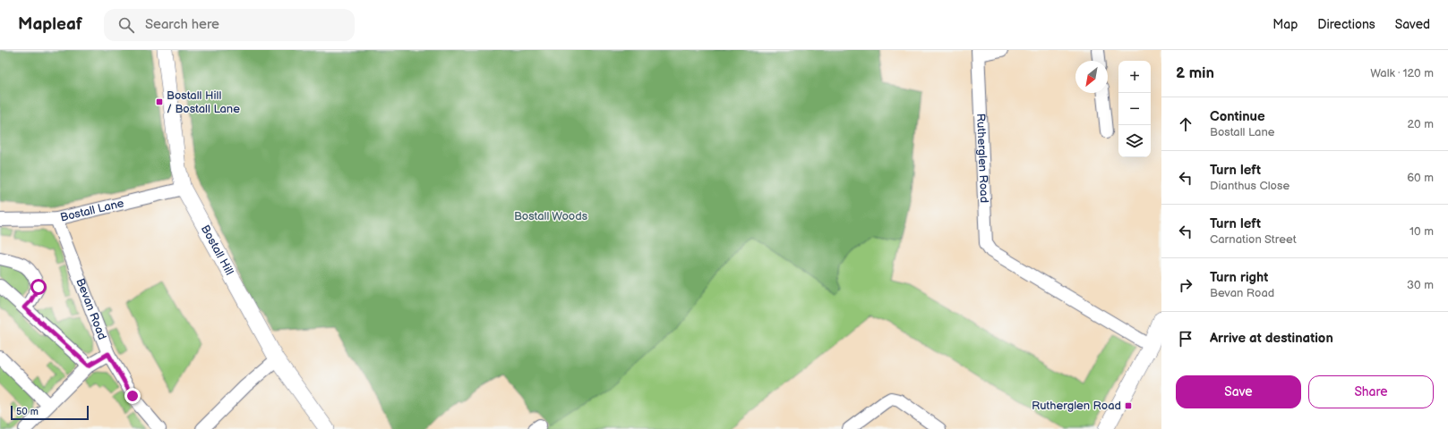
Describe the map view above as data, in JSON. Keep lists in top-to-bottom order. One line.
{"streets":{"main road":["Bostall Hill"],"street":["Rutherglen Road","Bostall Lane","Bevan Road"]},"crossings":[["Bostall Lane","Bostall Hill"],["Bostall Lane","Bevan Road"]],"parks":["Bostall Woods"],"places":{"transit":["Bostall Hill / Bostall Lane","Rutherglen Road"]},"scale_bar":"50 m","north":"bottom left","page":{"header":"Mapleaf","search":"Search here","nav":["Map","Directions","Saved"],"heading":["2 min","Walk · 120 m"],"map_buttons":["+","−"],"list":[["Continue","Bostall Lane","20 m"],["Turn left","Dianthus Close","60 m"],["Turn left","Carnation Street","10 m"],["Turn right","Bevan Road","30 m"],"Arrive at destination"],"buttons":["Save","Share"],"scale":"50 m"}}
